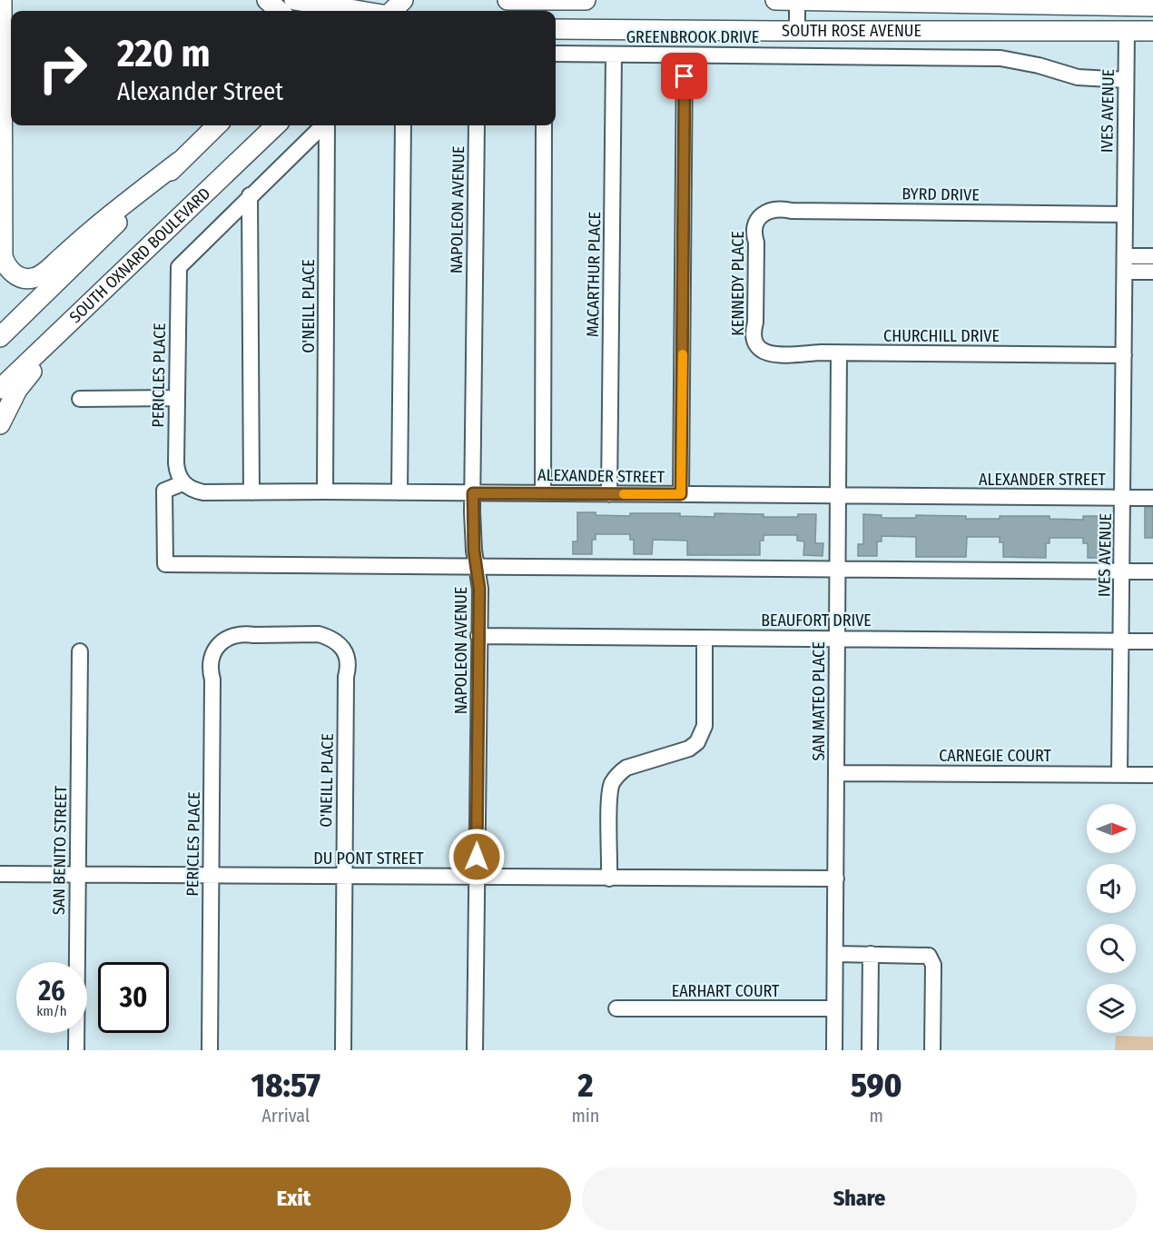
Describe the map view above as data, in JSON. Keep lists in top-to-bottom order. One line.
{"streets":{"main road":["SOUTH ROSE AVENUE","SOUTH OXNARD BOULEVARD"],"street":["GREENBROOK DRIVE","IVES AVENUE","BYRD DRIVE","NAPOLEON AVENUE","MACARTHUR PLACE","KENNEDY PLACE","O'NEILL PLACE","CHURCHILL DRIVE","PERICLES PLACE","ALEXANDER STREET","BEAUFORT DRIVE","SAN MATEO PLACE","CARNEGIE COURT","SAN BENITO STREET","DU PONT STREET","EARHART COURT"]},"crossings":[["SOUTH ROSE AVENUE","IVES AVENUE"],["GREENBROOK DRIVE","IVES AVENUE"],["GREENBROOK DRIVE","MACARTHUR PLACE"],["IVES AVENUE","BYRD DRIVE"],["IVES AVENUE","CHURCHILL DRIVE"],["IVES AVENUE","ALEXANDER STREET"],["IVES AVENUE","BEAUFORT DRIVE"],["IVES AVENUE","CARNEGIE COURT"],["BYRD DRIVE","KENNEDY PLACE"],["NAPOLEON AVENUE","ALEXANDER STREET"],["NAPOLEON AVENUE","BEAUFORT DRIVE"],["NAPOLEON AVENUE","DU PONT STREET"],["MACARTHUR PLACE","ALEXANDER STREET"],["KENNEDY PLACE","CHURCHILL DRIVE"],["O'NEILL PLACE","PERICLES PLACE"],["O'NEILL PLACE","ALEXANDER STREET"],["O'NEILL PLACE","DU PONT STREET"],["CHURCHILL DRIVE","SAN MATEO PLACE"],["PERICLES PLACE","ALEXANDER STREET"],["PERICLES PLACE","DU PONT STREET"],["ALEXANDER STREET","SAN MATEO PLACE"],["BEAUFORT DRIVE","SAN MATEO PLACE"],["SAN MATEO PLACE","CARNEGIE COURT"],["SAN MATEO PLACE","DU PONT STREET"],["SAN MATEO PLACE","EARHART COURT"],["SAN BENITO STREET","DU PONT STREET"]],"north":"right","page":{"turn":["220 m","Alexander Street"],"speed":"26 km/h","limit":"30","eta":["18:57","Arrival","2","min","590","m"],"buttons":["Exit","Share"]}}
